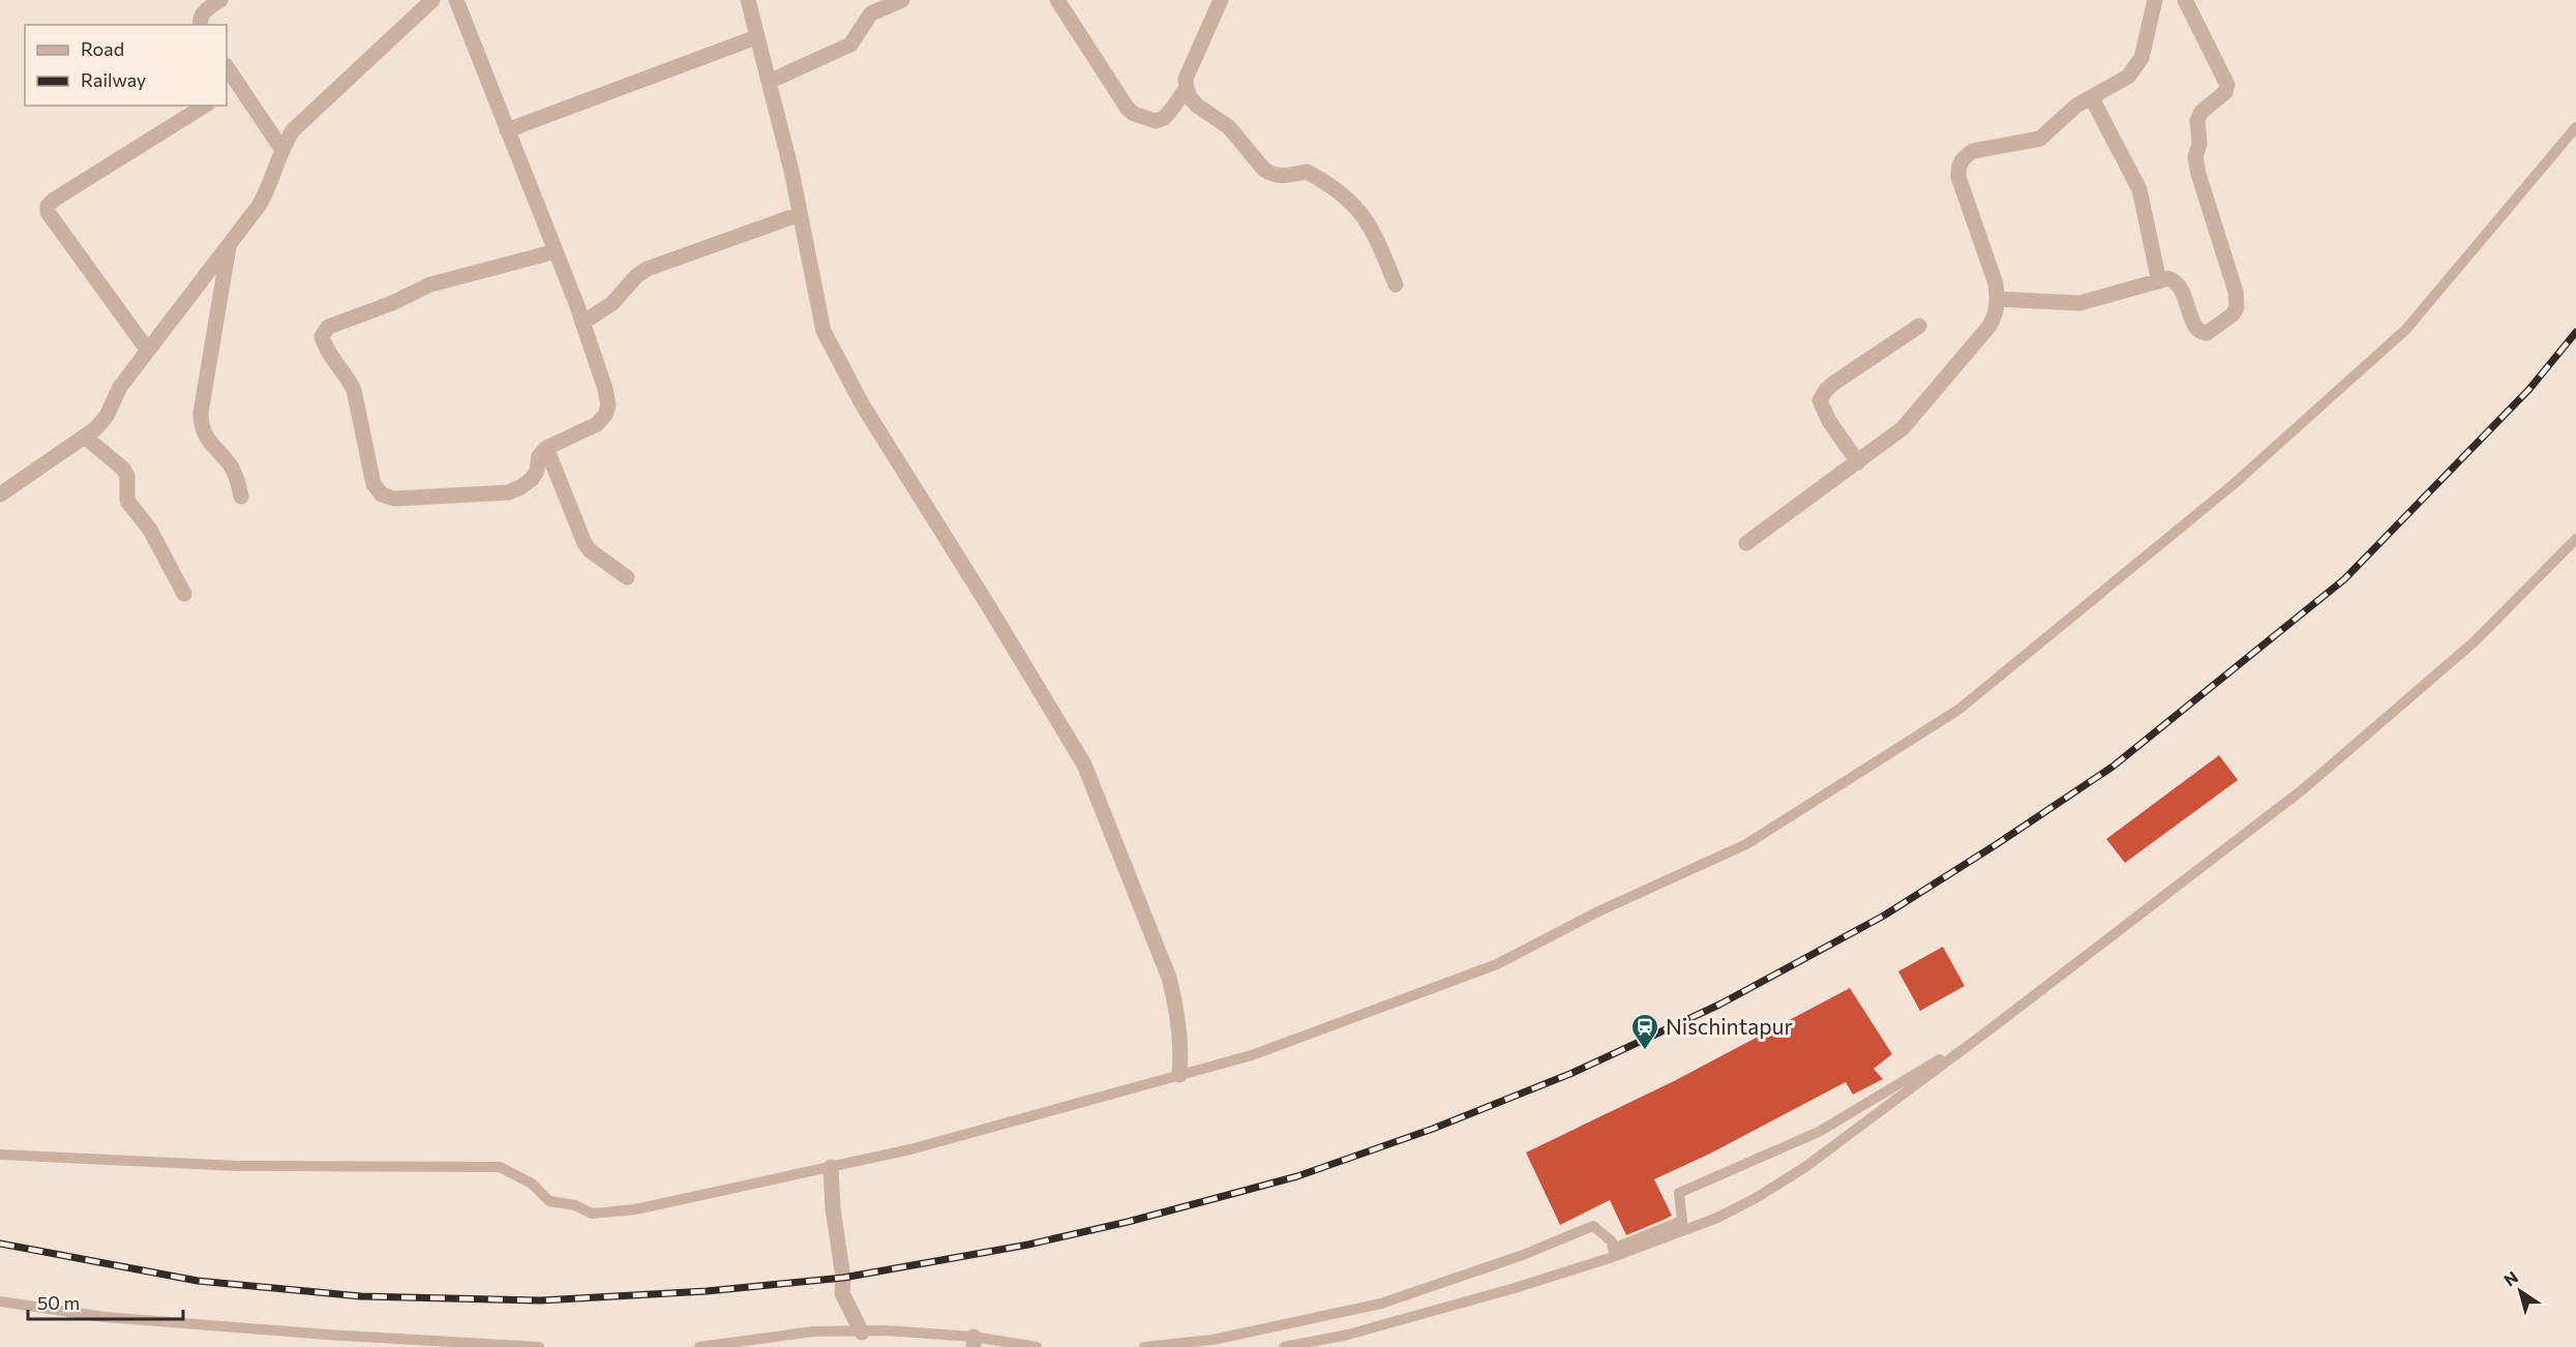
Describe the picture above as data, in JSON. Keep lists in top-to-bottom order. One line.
{"places":{"station":["Nischintapur"]},"legend":["Road","Railway"],"scale_bar":"50 m","north":"top left"}
